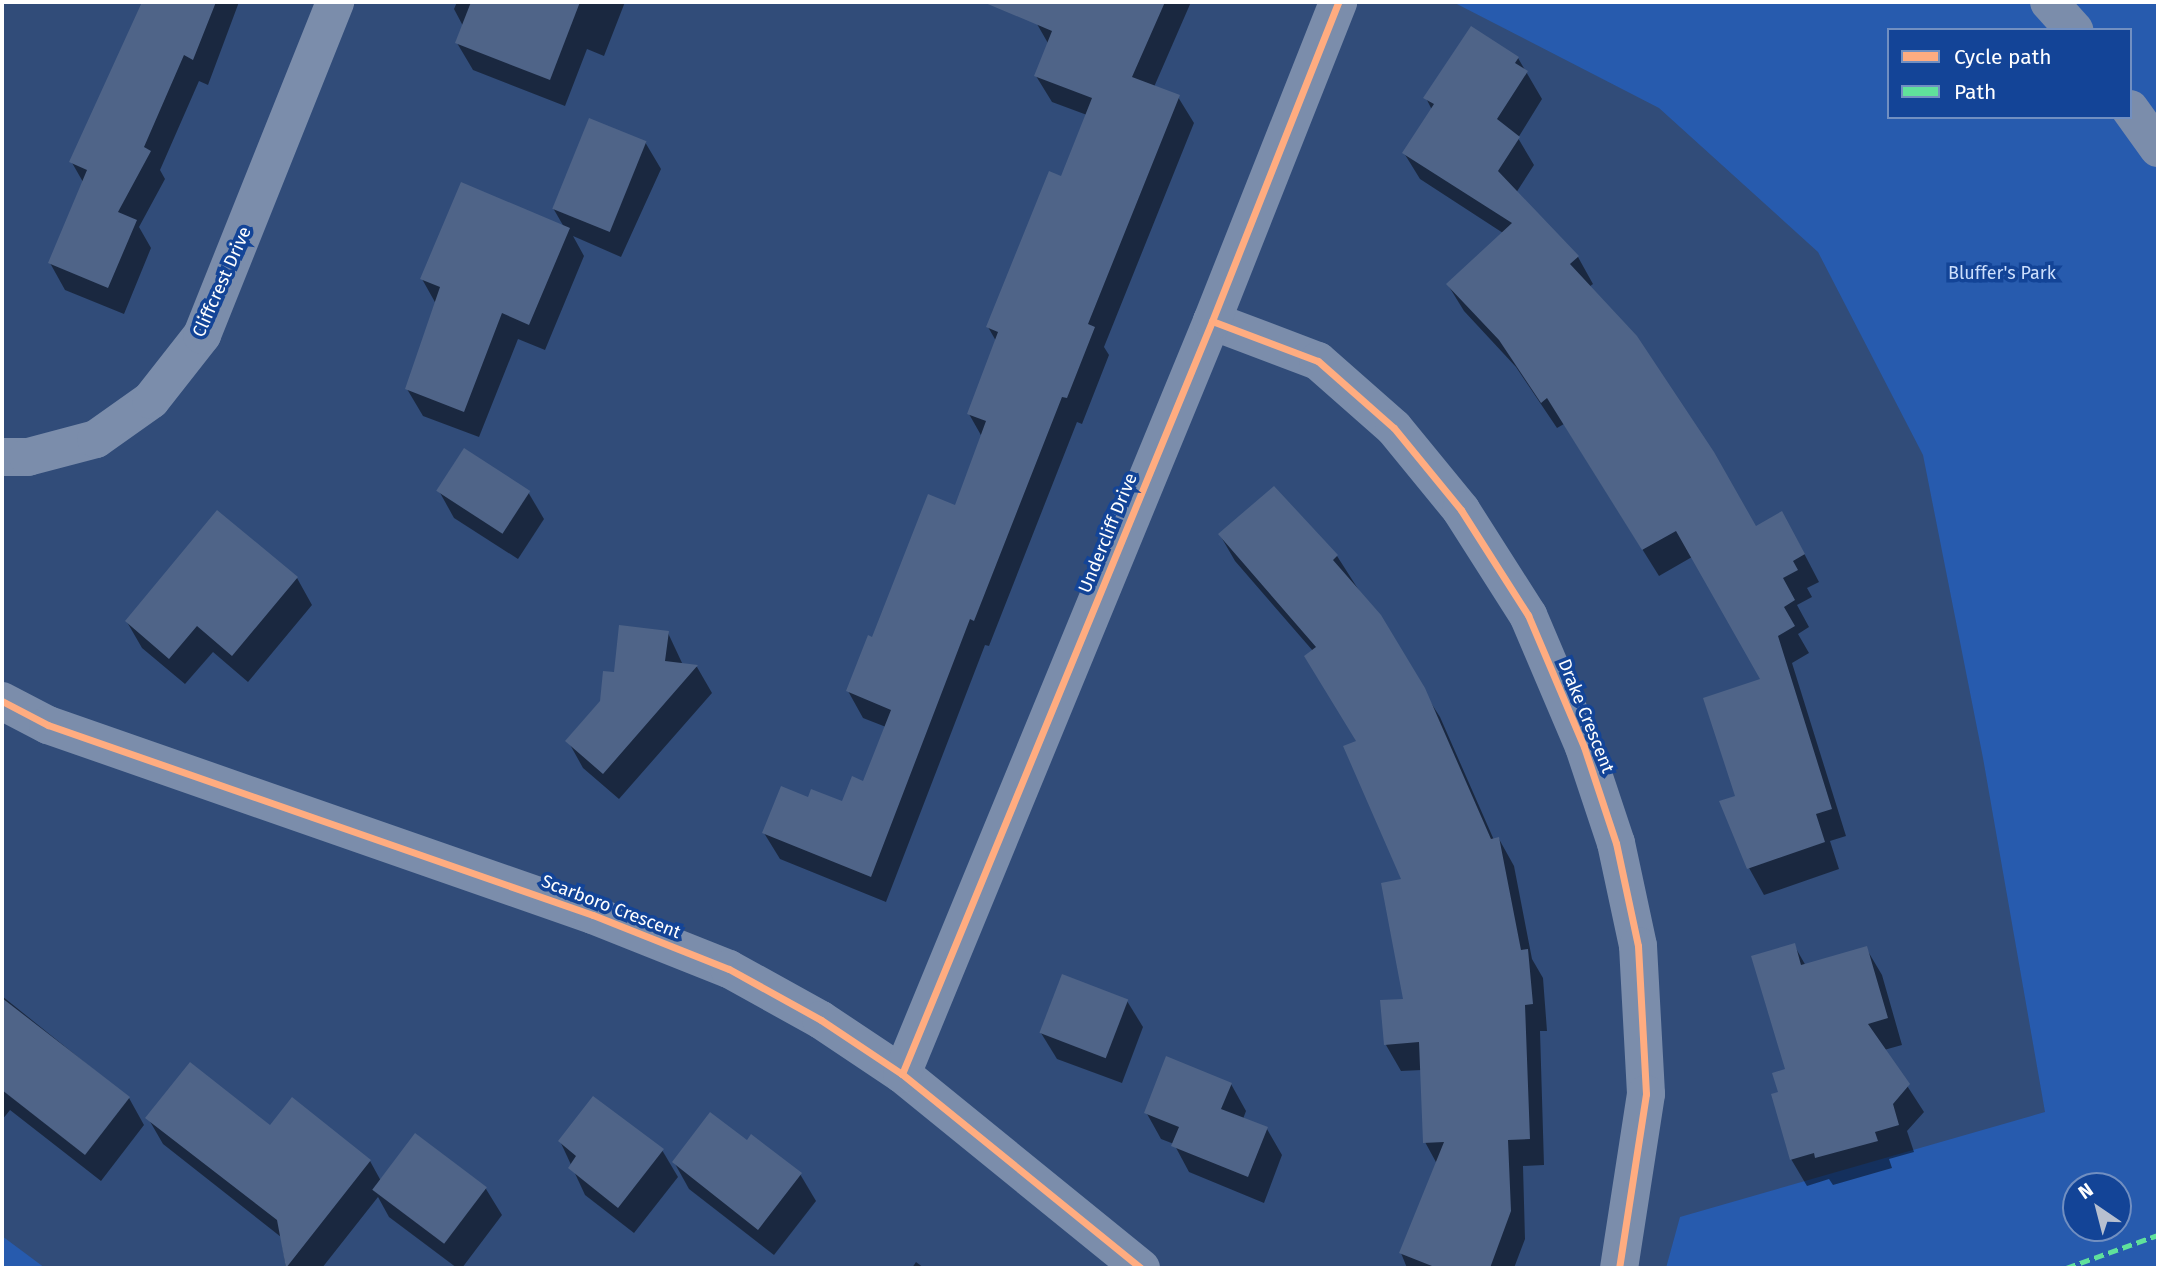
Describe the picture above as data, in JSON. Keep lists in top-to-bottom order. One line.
{"streets":{"street":["Cliffcrest Drive","Undercliff Drive","Drake Crescent","Scarboro Crescent"]},"crossings":[["Undercliff Drive","Drake Crescent"],["Undercliff Drive","Scarboro Crescent"]],"parks":["Bluffer's Park"],"legend":["Cycle path","Path"],"north":"top left"}
